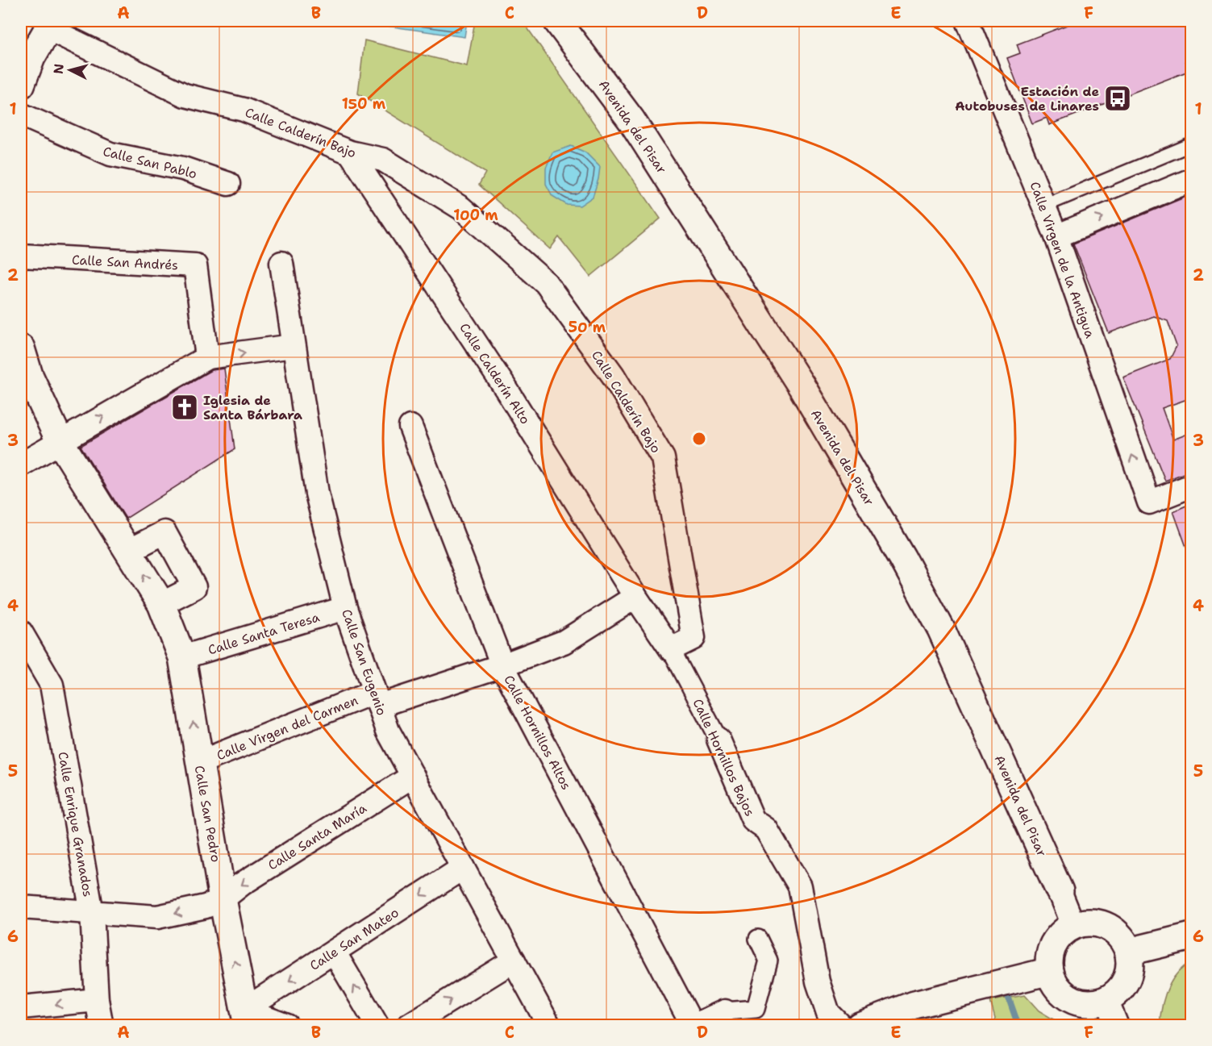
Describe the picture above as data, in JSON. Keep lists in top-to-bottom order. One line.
{"streets":{"street":["Avenida del Pisar","Calle Calderín Bajo","Calle San Pablo","Calle Virgen de la Antigua","Calle San Andrés","Calle Calderín Alto","Calle Santa Teresa","Calle San Eugenio","Calle Virgen del Carmen","Calle Hornillos Altos","Calle Hornillos Bajos","Calle San Pedro","Calle Enrique Granados","Calle Santa María","Calle San Mateo"]},"crossings":[["Calle Calderín Bajo","Calle Calderín Alto"],["Calle Calderín Bajo","Calle Hornillos Bajos"],["Calle Calderín Alto","Calle Virgen del Carmen"],["Calle Calderín Alto","Calle Hornillos Bajos"],["Calle Santa Teresa","Calle San Eugenio"],["Calle Santa Teresa","Calle San Pedro"],["Calle San Eugenio","Calle Virgen del Carmen"],["Calle San Eugenio","Calle Santa María"],["Calle San Eugenio","Calle San Mateo"],["Calle Virgen del Carmen","Calle Hornillos Altos"],["Calle Virgen del Carmen","Calle Hornillos Bajos"],["Calle Virgen del Carmen","Calle San Pedro"],["Calle San Pedro","Calle Santa María"],["Calle San Pedro","Calle San Mateo"],["Calle Enrique Granados","Calle Santa María"]],"one_way":["Calle Virgen de la Antigua","Calle San Pedro","Calle Santa María"],"places":{"bus stop":["Estación de Autobuses de Linares"],"church":["Iglesia de Santa Bárbara"]},"north":"left","grid":{"columns":["A","B","C","D","E","F"],"rows":["1","2","3","4","5","6"]},"rings":["150 m","100 m","50 m"]}
